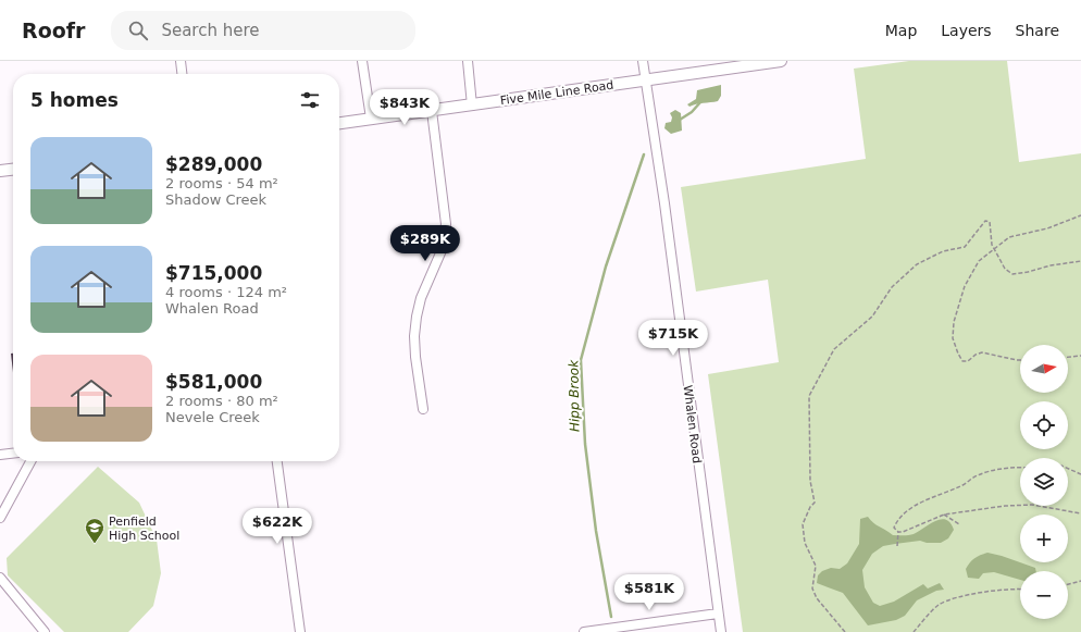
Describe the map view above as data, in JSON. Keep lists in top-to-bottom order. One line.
{"streets":{"main road":["Five Mile Line Road"],"street":["Whalen Road"]},"crossings":[["Five Mile Line Road","Whalen Road"]],"water":["Hipp Brook"],"places":{"school or university":["Penfield High School"]},"north":"right","page":{"header":"Roofr","search":"Search here","nav":["Map","Layers","Share"],"heading":"5 homes","price":["$843K","$289K","$715K","$622K","$581K"],"list":[{"name":"$289,000","note":"2 rooms · 54 m² · Shadow Creek"},{"name":"$715,000","note":"4 rooms · 124 m² · Whalen Road"},{"name":"$581,000","note":"2 rooms · 80 m² · Nevele Creek"}],"map_buttons":["+","−"]}}
